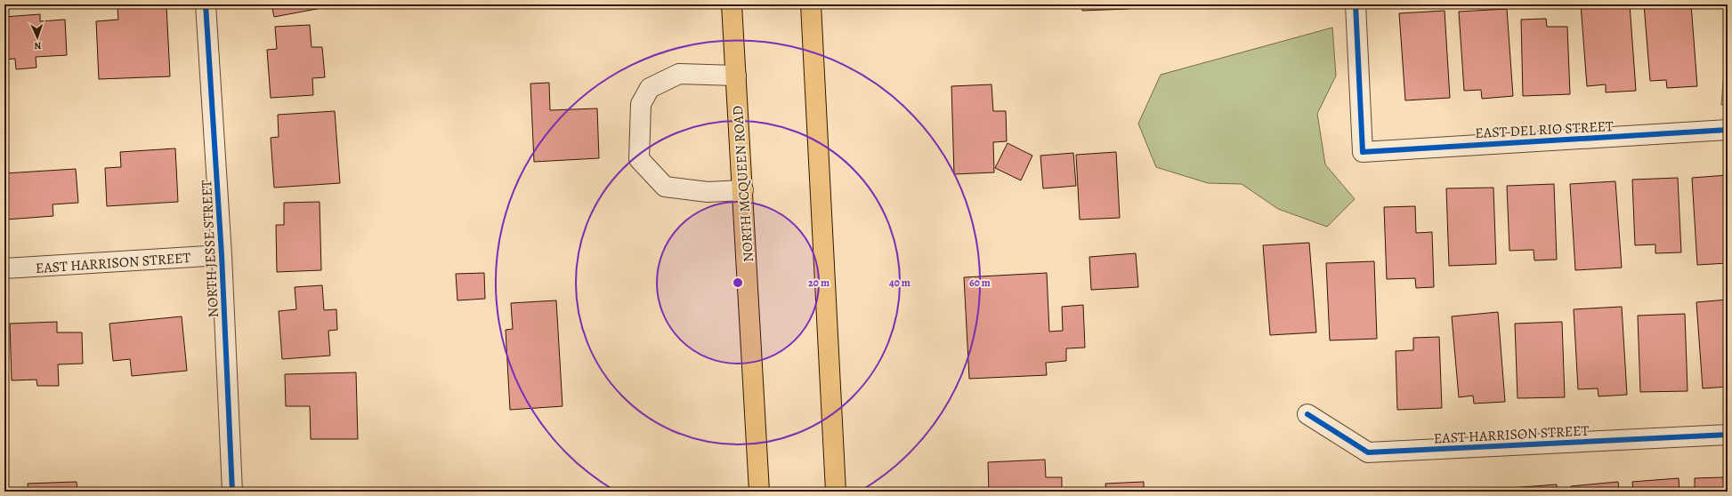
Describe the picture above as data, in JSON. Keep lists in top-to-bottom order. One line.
{"streets":{"main road":["NORTH MCQUEEN ROAD"],"street":["EAST DEL RIO STREET","NORTH JESSE STREET","EAST HARRISON STREET"]},"crossings":[["NORTH JESSE STREET","EAST HARRISON STREET"]],"north":"bottom","rings":["20 m","40 m","60 m"]}
